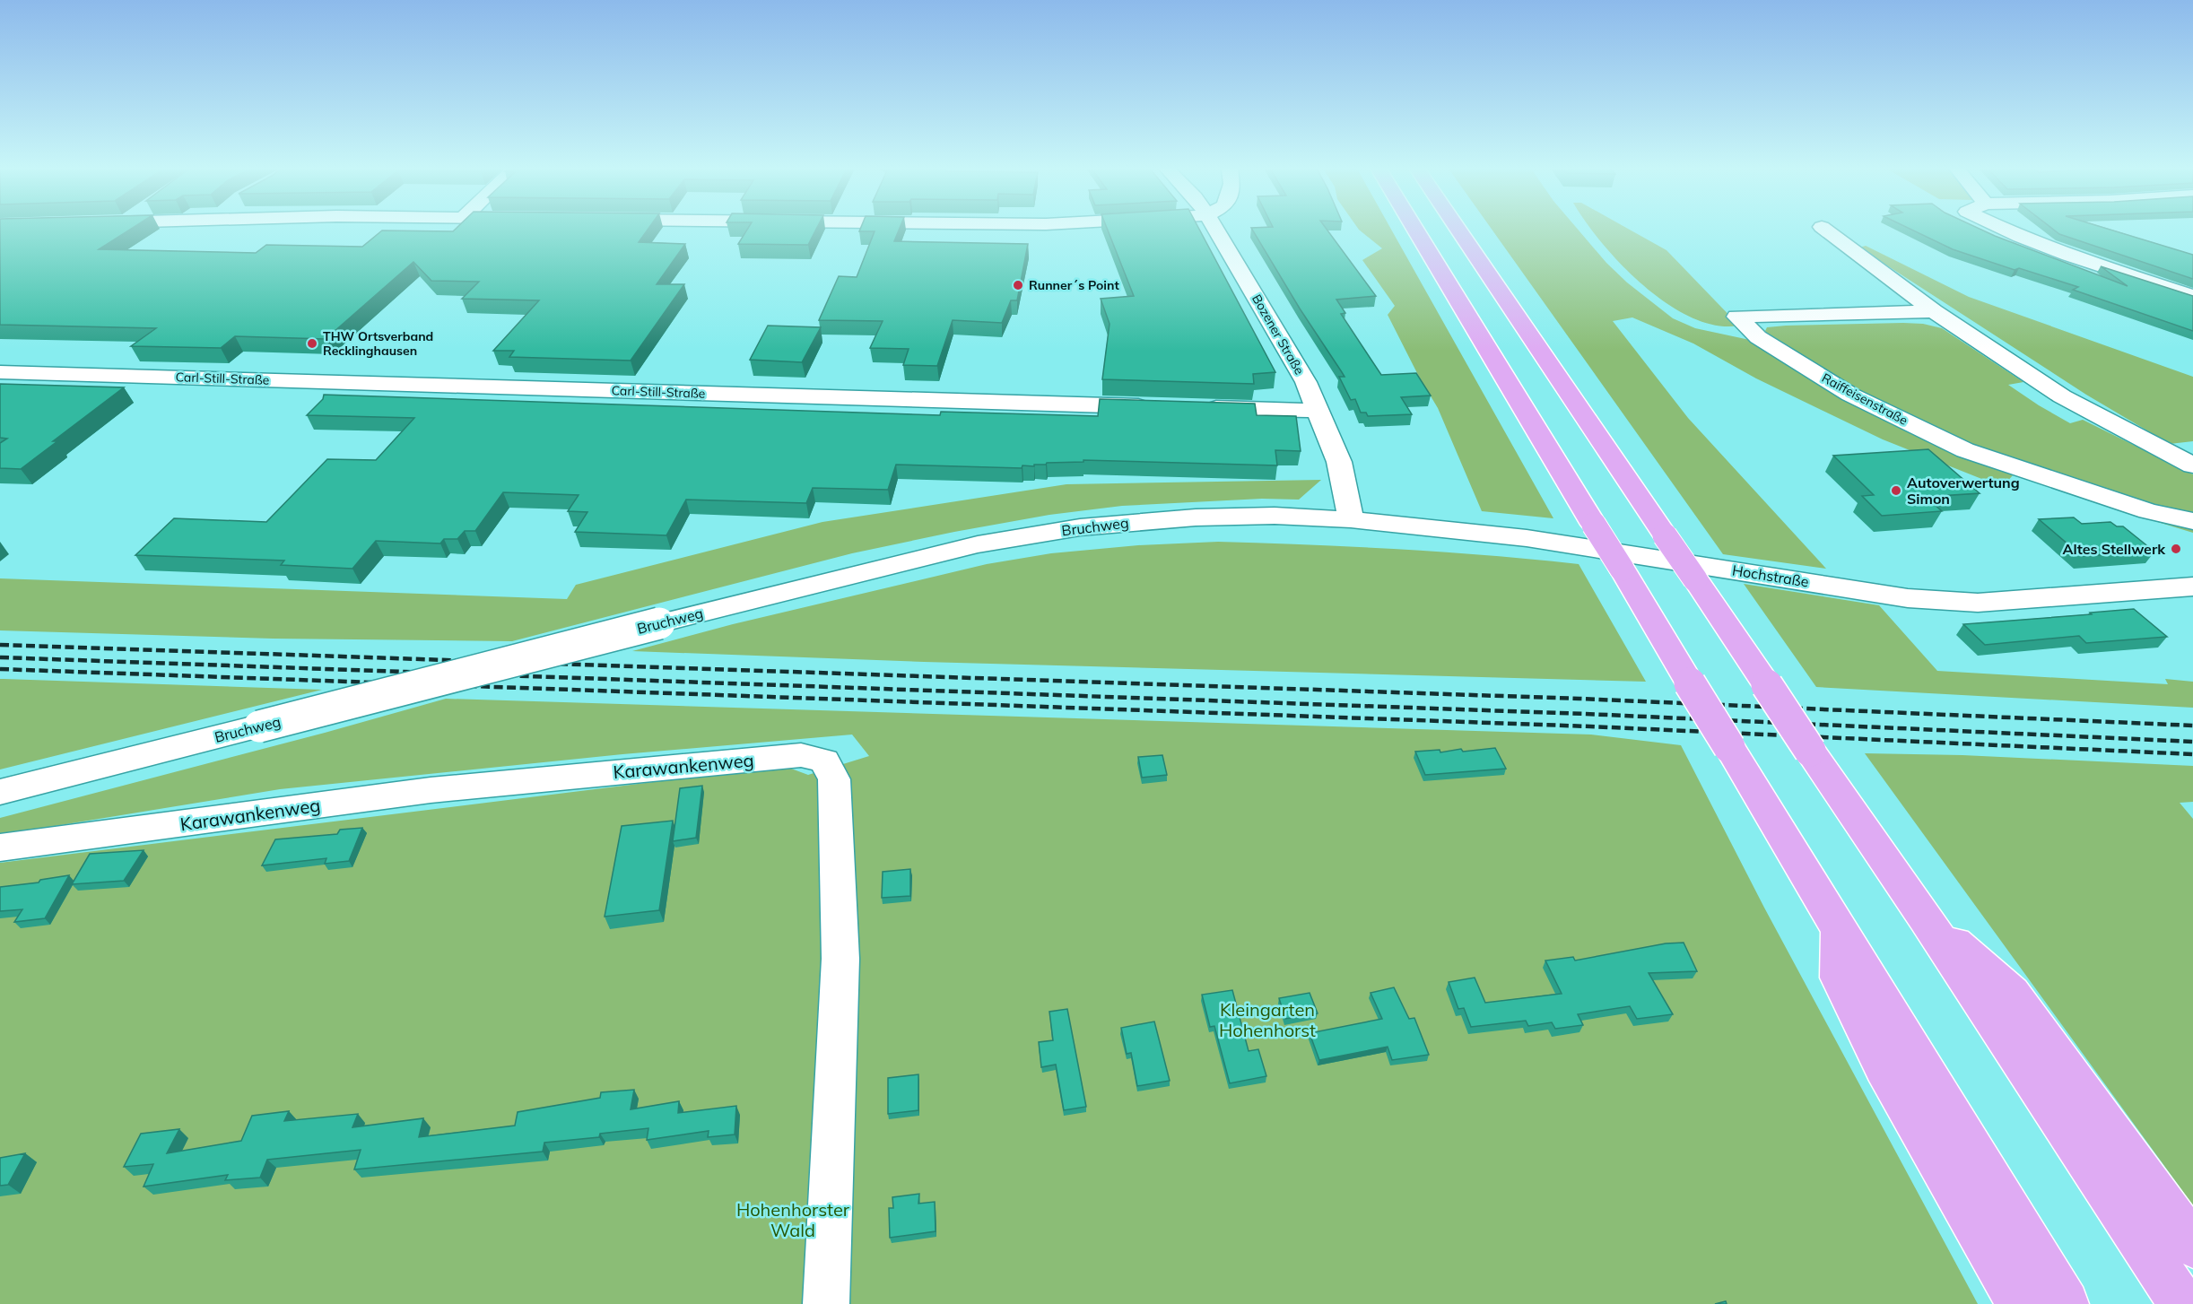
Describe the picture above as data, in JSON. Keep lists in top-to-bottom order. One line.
{"streets":{"street":["Bozener Straße","Carl-Still-Straße","Raiffeisenstraße","Bruchweg","Hochstraße","Karawankenweg"]},"crossings":[["Bozener Straße","Bruchweg"],["Bozener Straße","Hochstraße"],["Bruchweg","Hochstraße"]],"parks":["Kleingarten Hohenhorst","Hohenhorster Wald"],"places":["Runner´s Point","THW Ortsverband Recklinghausen","Autoverwertung Simon","Altes Stellwerk"]}
